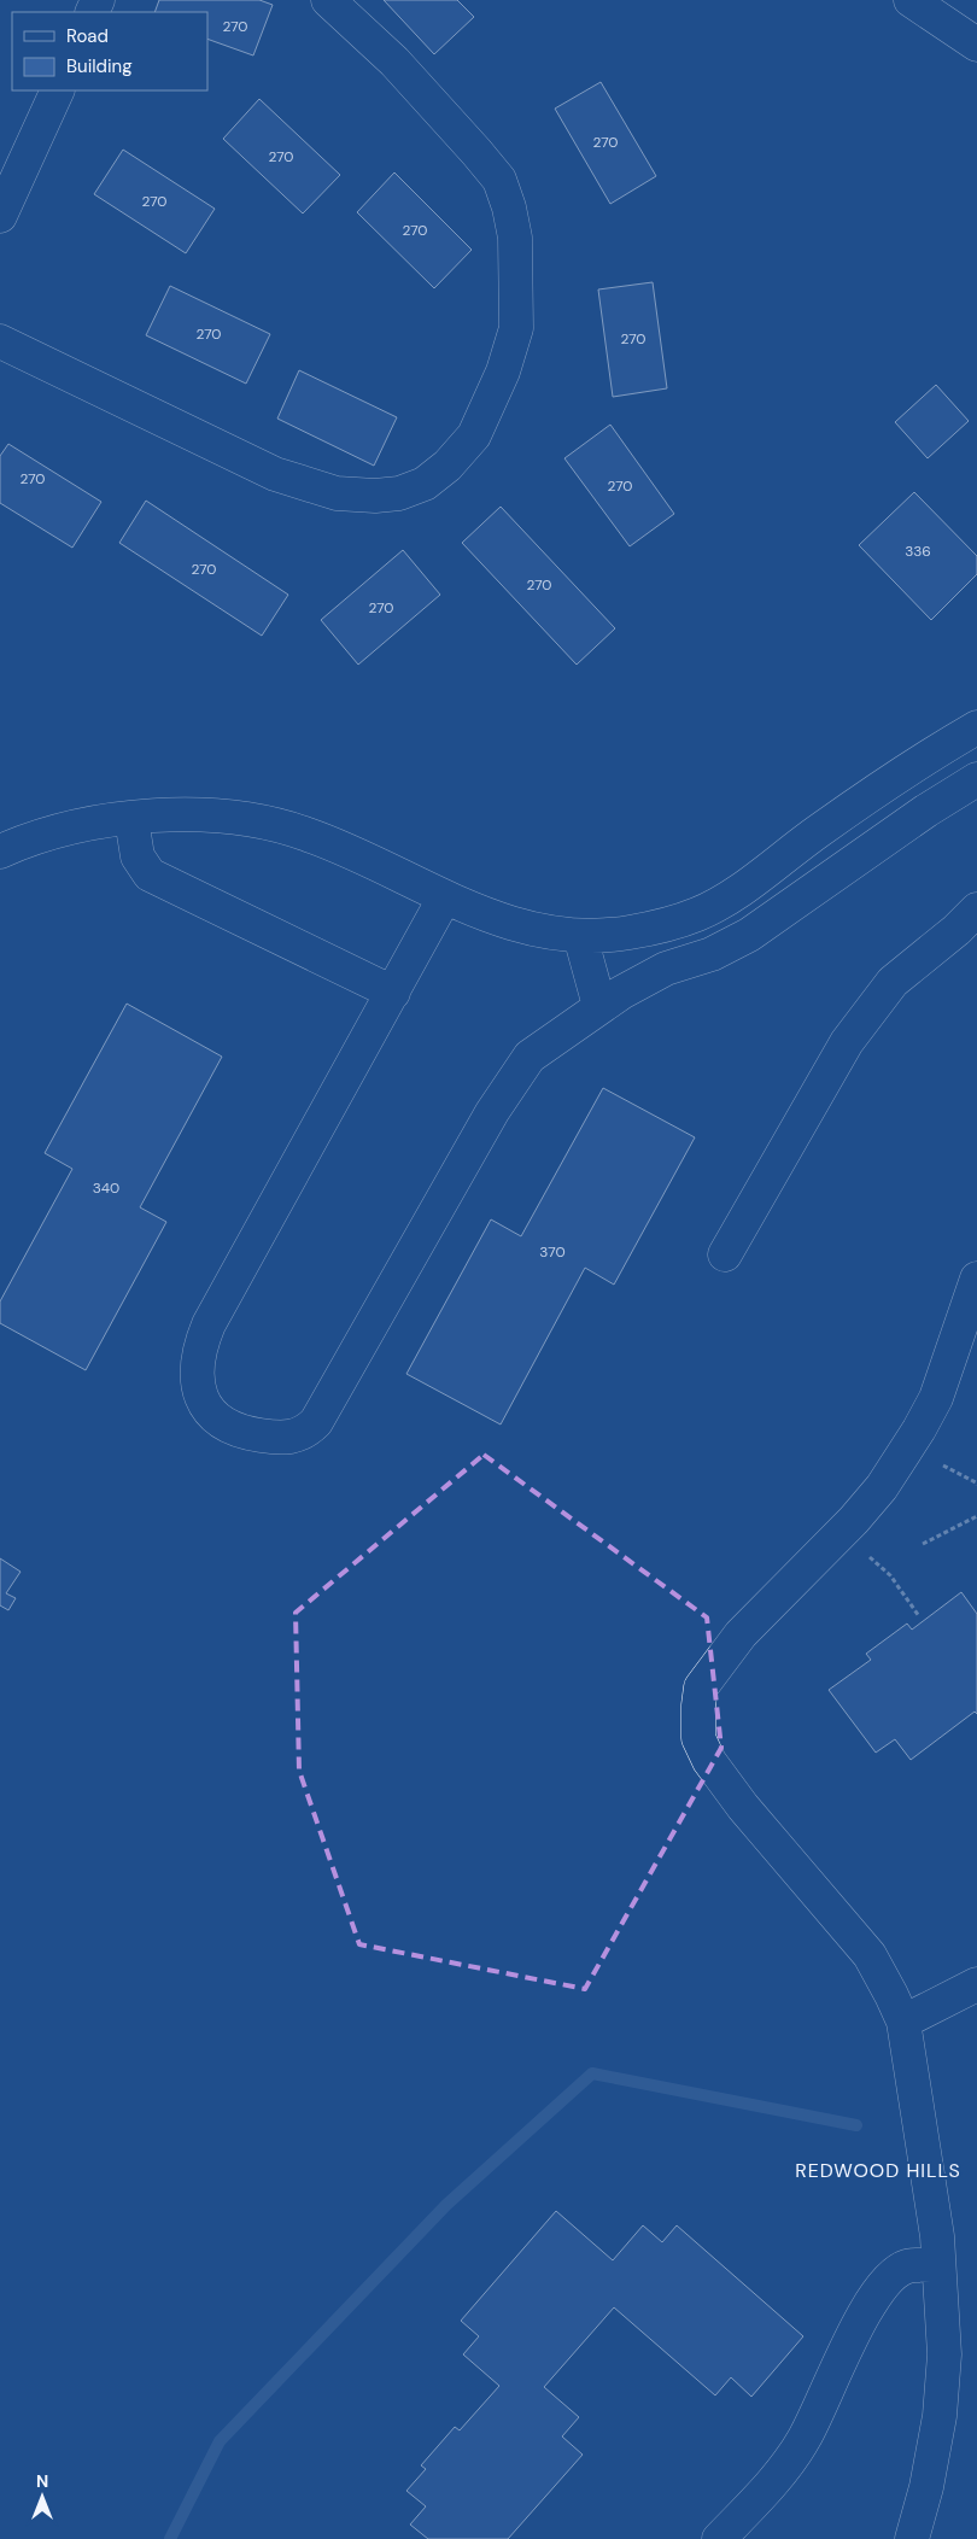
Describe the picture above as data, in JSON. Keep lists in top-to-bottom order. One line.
{"districts":["REDWOOD HILLS"],"house_numbers":["270","270","270","270","270","270","270","270","270","336","270","270","270","340","370"],"legend":["Road","Building"],"north":"top"}
